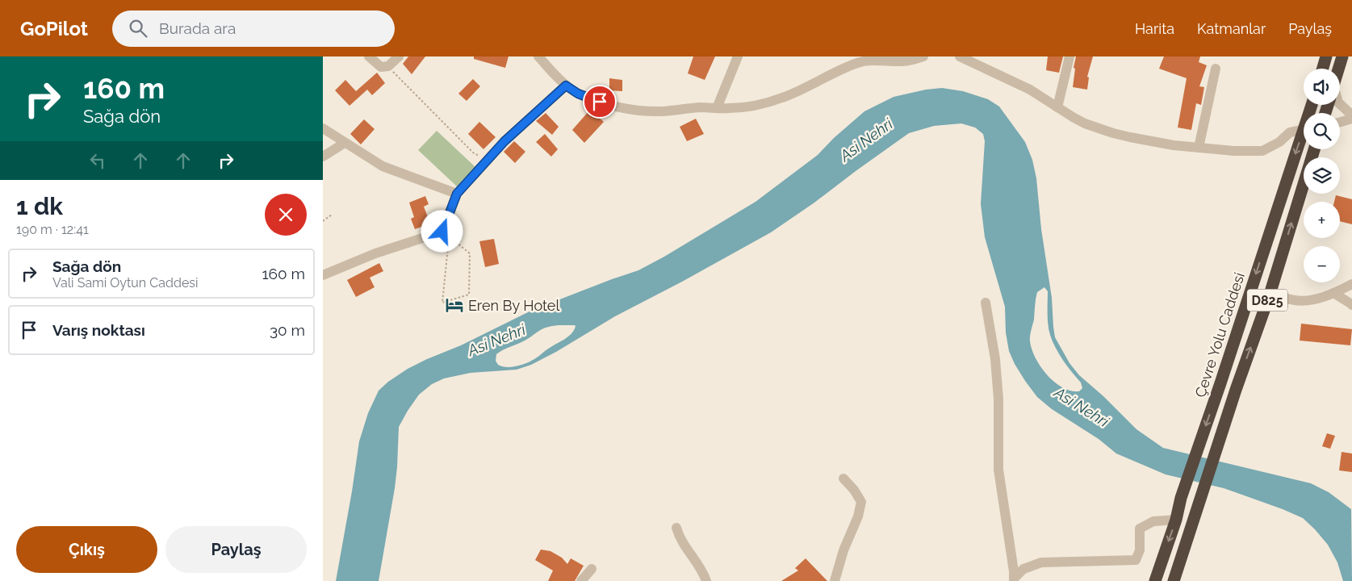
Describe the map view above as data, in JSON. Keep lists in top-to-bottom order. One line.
{"streets":{"highway":["D825","Çevre Yolu Caddesi"]},"water":["Asi Nehri"],"places":{"hotel":["Eren By Hotel"]},"page":{"header":"GoPilot","search":"Burada ara","nav":["Harita","Katmanlar","Paylaş"],"turn":["160 m","Sağa dön"],"map_buttons":["+","−"],"heading":["1 dk","190 m · 12:41"],"list":[{"name":"Sağa dön","note":"Vali Sami Oytun Caddesi","value":"160 m"},{"name":"Varış noktası","value":"30 m"}],"buttons":["Çıkış","Paylaş"]}}
